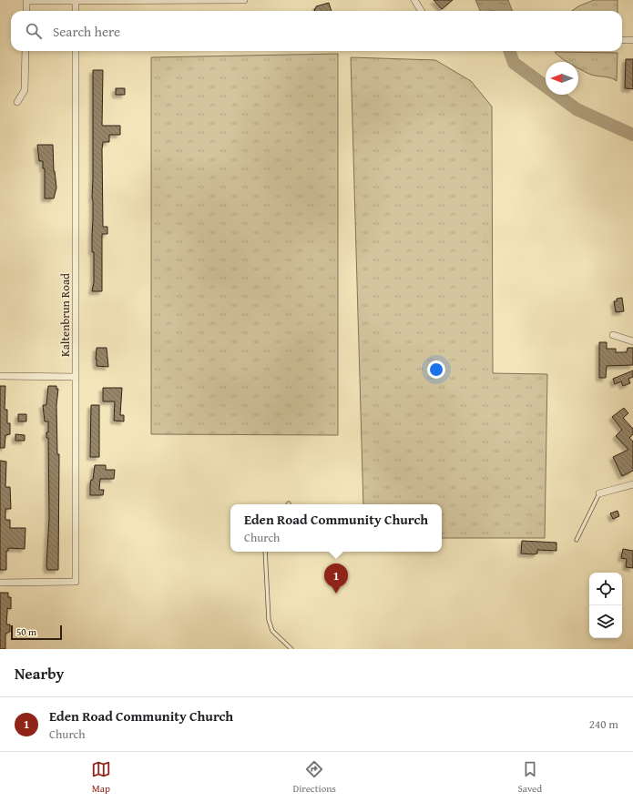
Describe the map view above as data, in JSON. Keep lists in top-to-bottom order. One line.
{"streets":{"street":["Kaltenbrun Road"]},"scale_bar":"50 m","north":"left","page":{"search":"Search here","popup":["Eden Road Community Church","Church"],"pins":"1","scale":"50 m","heading":"Nearby","list":[{"mark":"1","name":"Eden Road Community Church","note":"Church","value":"240 m"}],"nav":["Map","Directions","Saved"]}}
